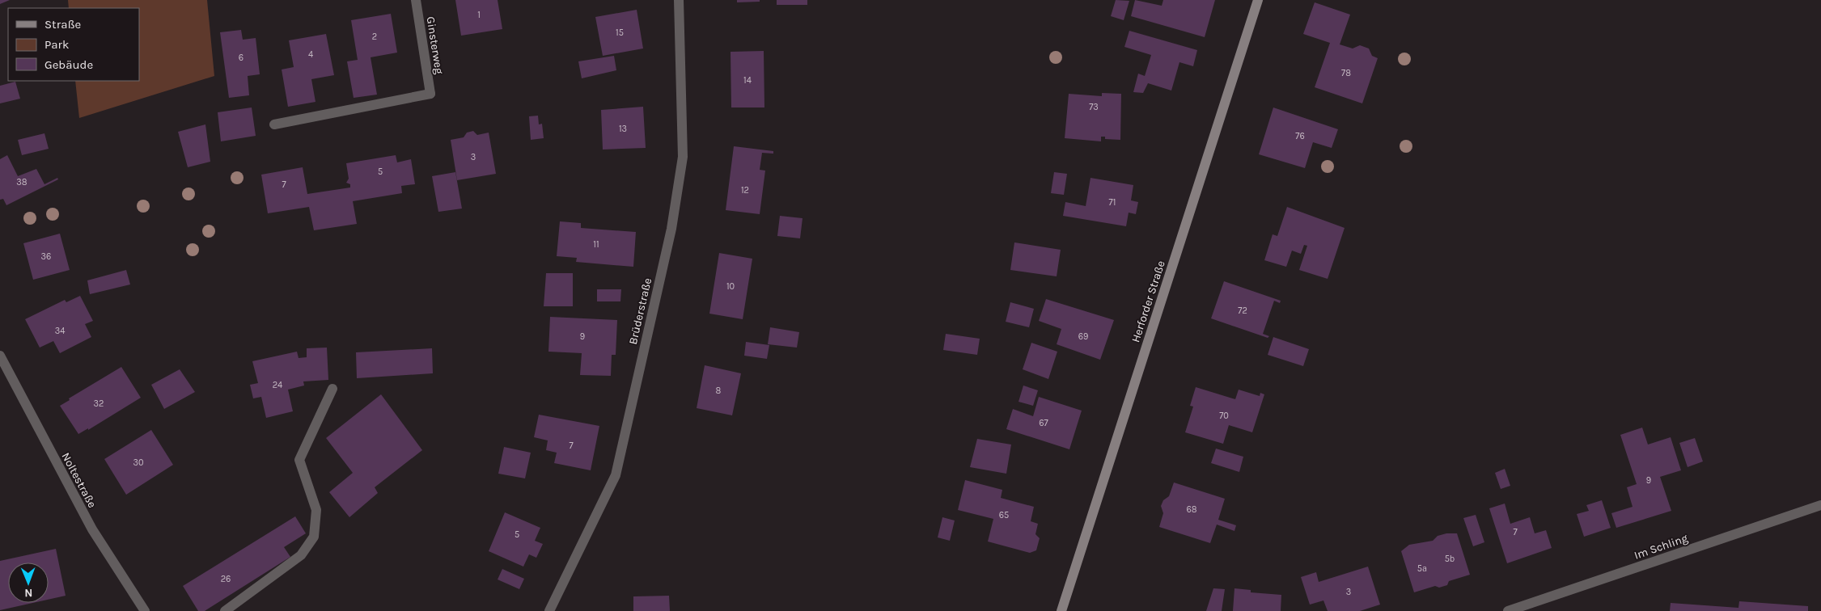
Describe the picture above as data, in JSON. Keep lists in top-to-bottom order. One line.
{"streets":{"main road":["Herforder Straße"],"street":["Ginsterweg","Brüderstraße","Noltestraße","Im Schling"]},"house_numbers":["1","15","2","4","6","78","14","73","13","76","3","5","38","7","12","71","11","36","10","72","34","9","69","24","8","32","70","67","7","30","9","68","65","7","5","5b","5a","26","3"],"legend":["Straße","Park","Gebäude"],"north":"bottom"}
